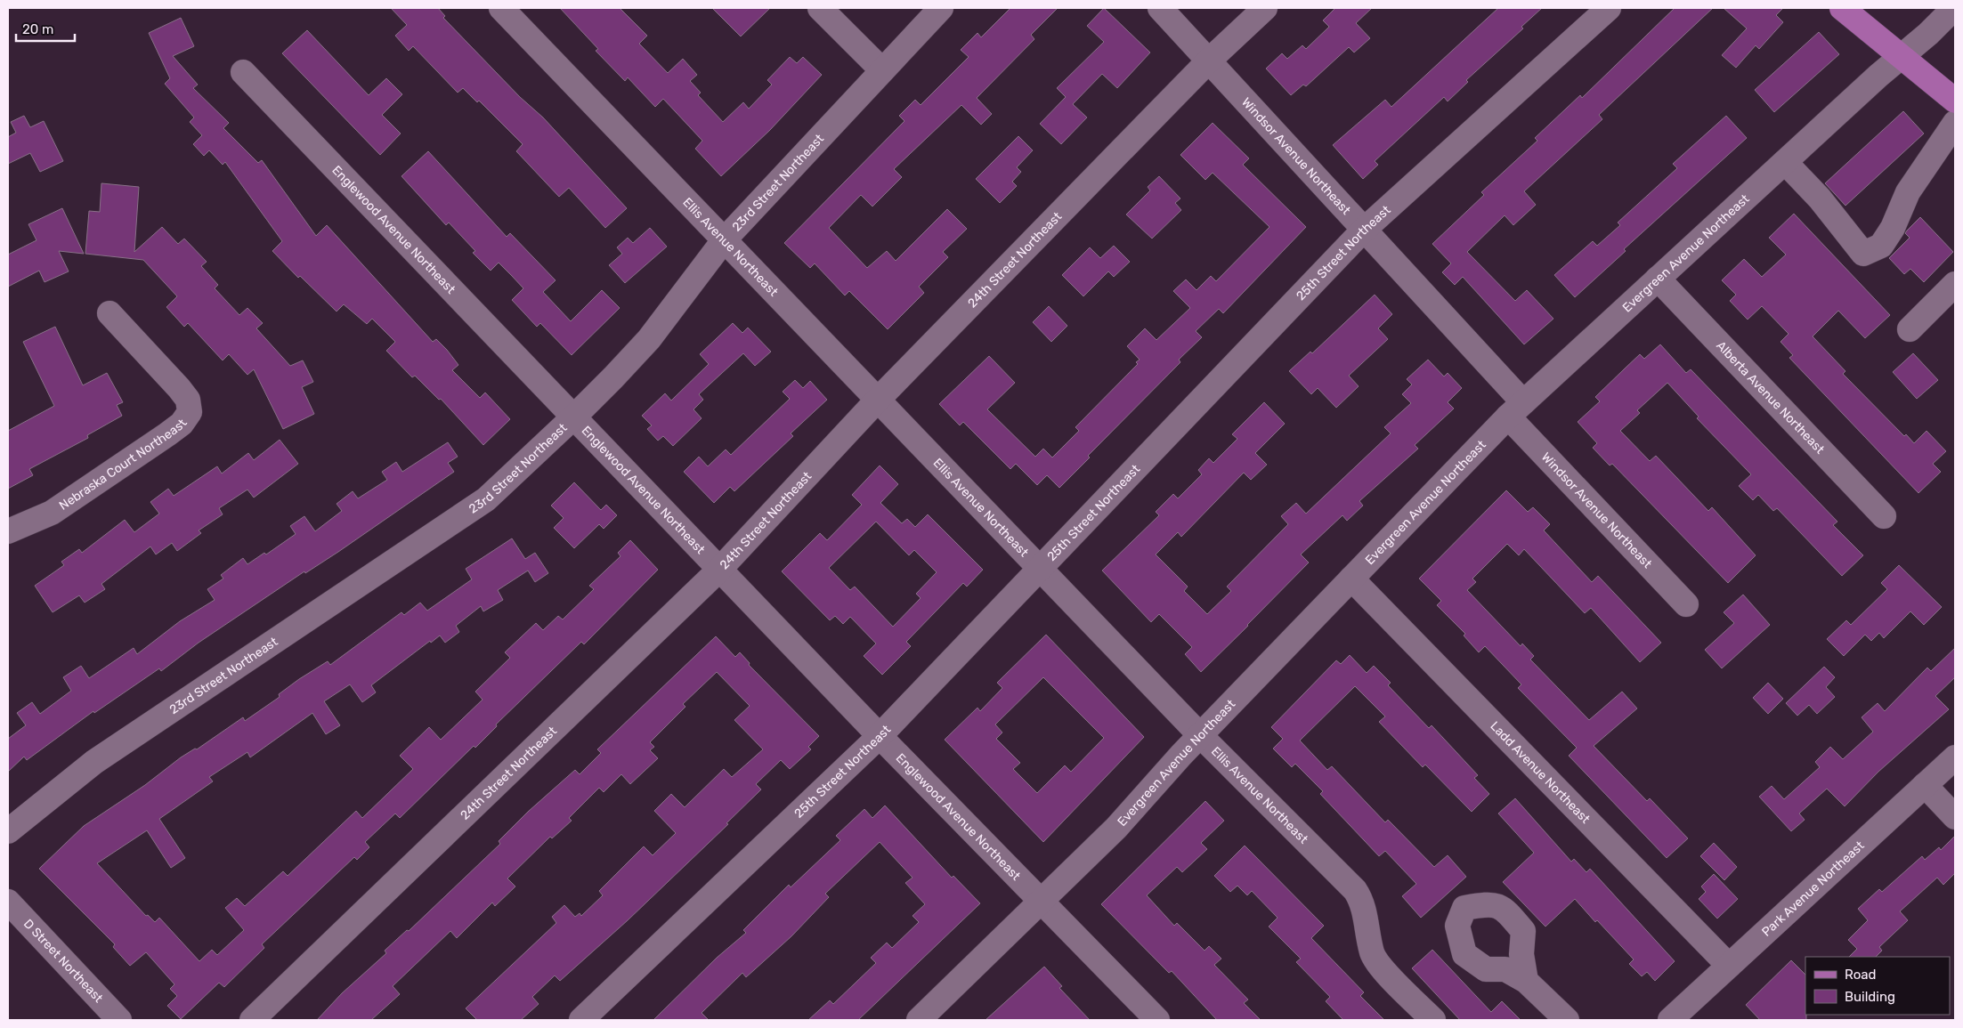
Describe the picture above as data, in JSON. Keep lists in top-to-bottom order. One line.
{"streets":{"street":["Windsor Avenue Northeast","23rd Street Northeast","Englewood Avenue Northeast","Ellis Avenue Northeast","25th Street Northeast","Evergreen Avenue Northeast","24th Street Northeast","Alberta Avenue Northeast","Nebraska Court Northeast","Ladd Avenue Northeast","Park Avenue Northeast","D Street Northeast"]},"crossings":[["Windsor Avenue Northeast","25th Street Northeast"],["Windsor Avenue Northeast","Evergreen Avenue Northeast"],["Windsor Avenue Northeast","24th Street Northeast"],["23rd Street Northeast","Englewood Avenue Northeast"],["23rd Street Northeast","Ellis Avenue Northeast"],["Englewood Avenue Northeast","25th Street Northeast"],["Englewood Avenue Northeast","Evergreen Avenue Northeast"],["Englewood Avenue Northeast","24th Street Northeast"],["Ellis Avenue Northeast","25th Street Northeast"],["Ellis Avenue Northeast","Evergreen Avenue Northeast"],["Ellis Avenue Northeast","24th Street Northeast"],["Evergreen Avenue Northeast","Alberta Avenue Northeast"],["Evergreen Avenue Northeast","Ladd Avenue Northeast"],["Ladd Avenue Northeast","Park Avenue Northeast"]],"legend":["Road","Building"],"scale_bar":"20 m"}
